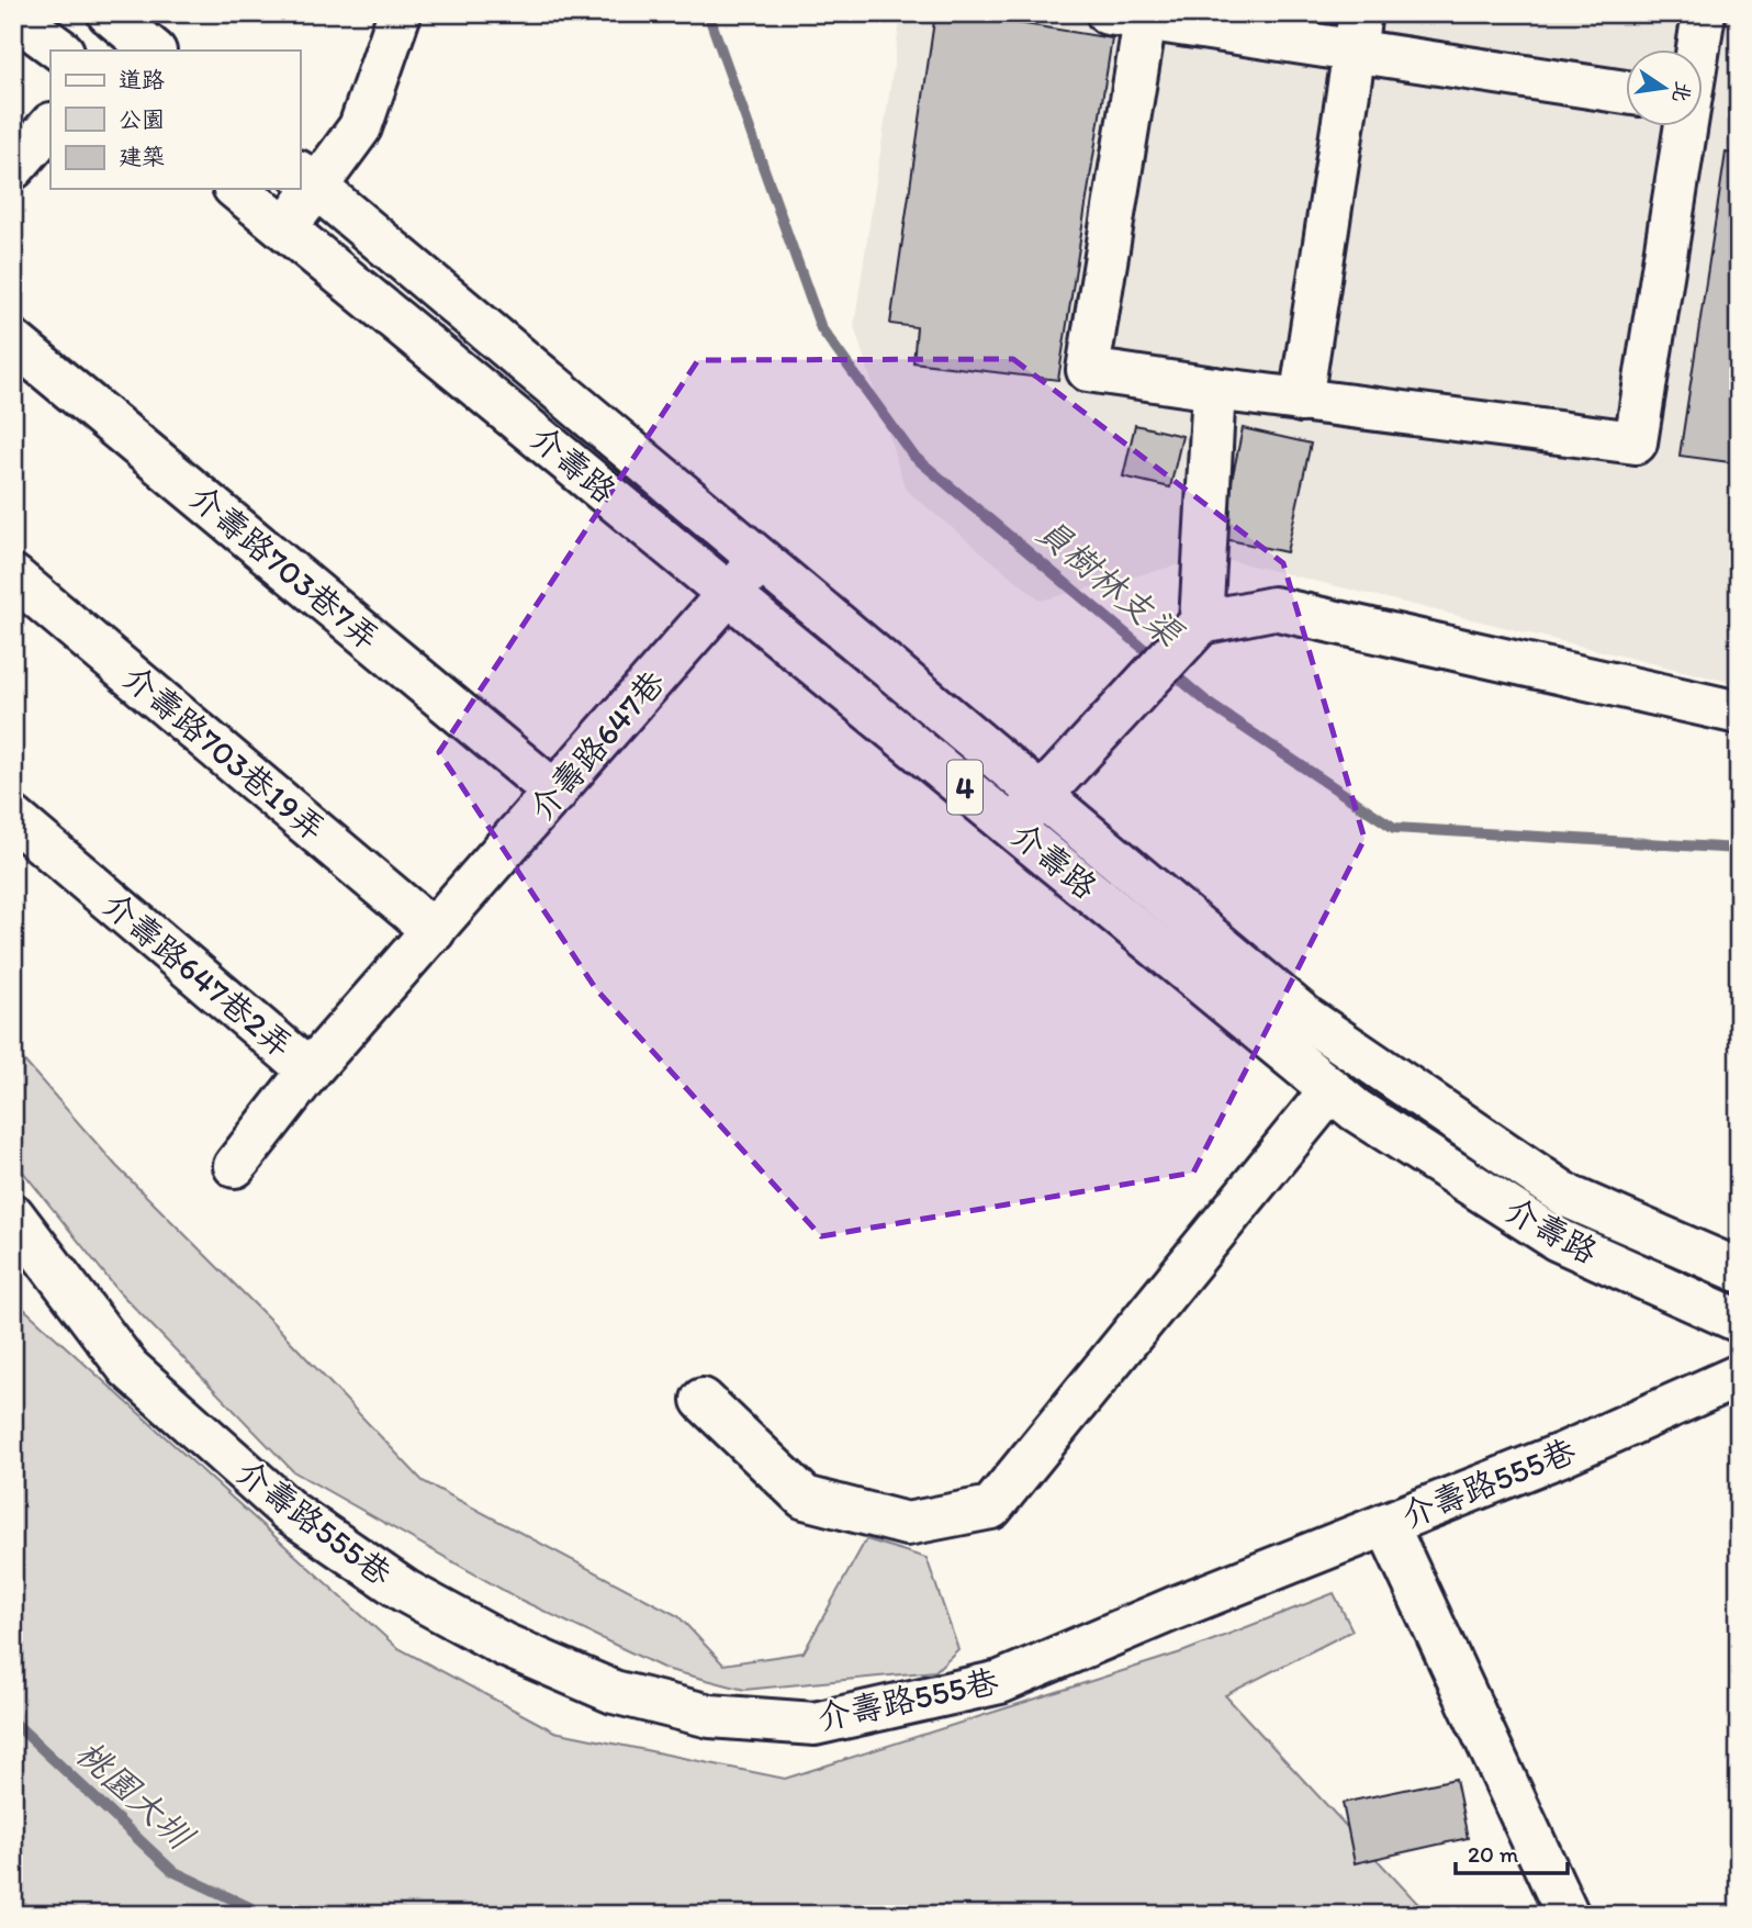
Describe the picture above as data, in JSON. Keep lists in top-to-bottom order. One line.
{"streets":{"main road":["介壽路","介壽路703巷7弄","介壽路647巷","介壽路703巷19弄","4","介壽路647巷2弄","介壽路555巷"]},"crossings":[["介壽路","介壽路647巷"],["介壽路703巷7弄","介壽路647巷"],["介壽路647巷","介壽路703巷19弄"],["介壽路647巷","介壽路647巷2弄"],["介壽路703巷19弄","介壽路647巷2弄"]],"water":["員樹林支渠","桃園大圳"],"legend":["道路","公園","建築"],"scale_bar":"20 m","north":"right"}
